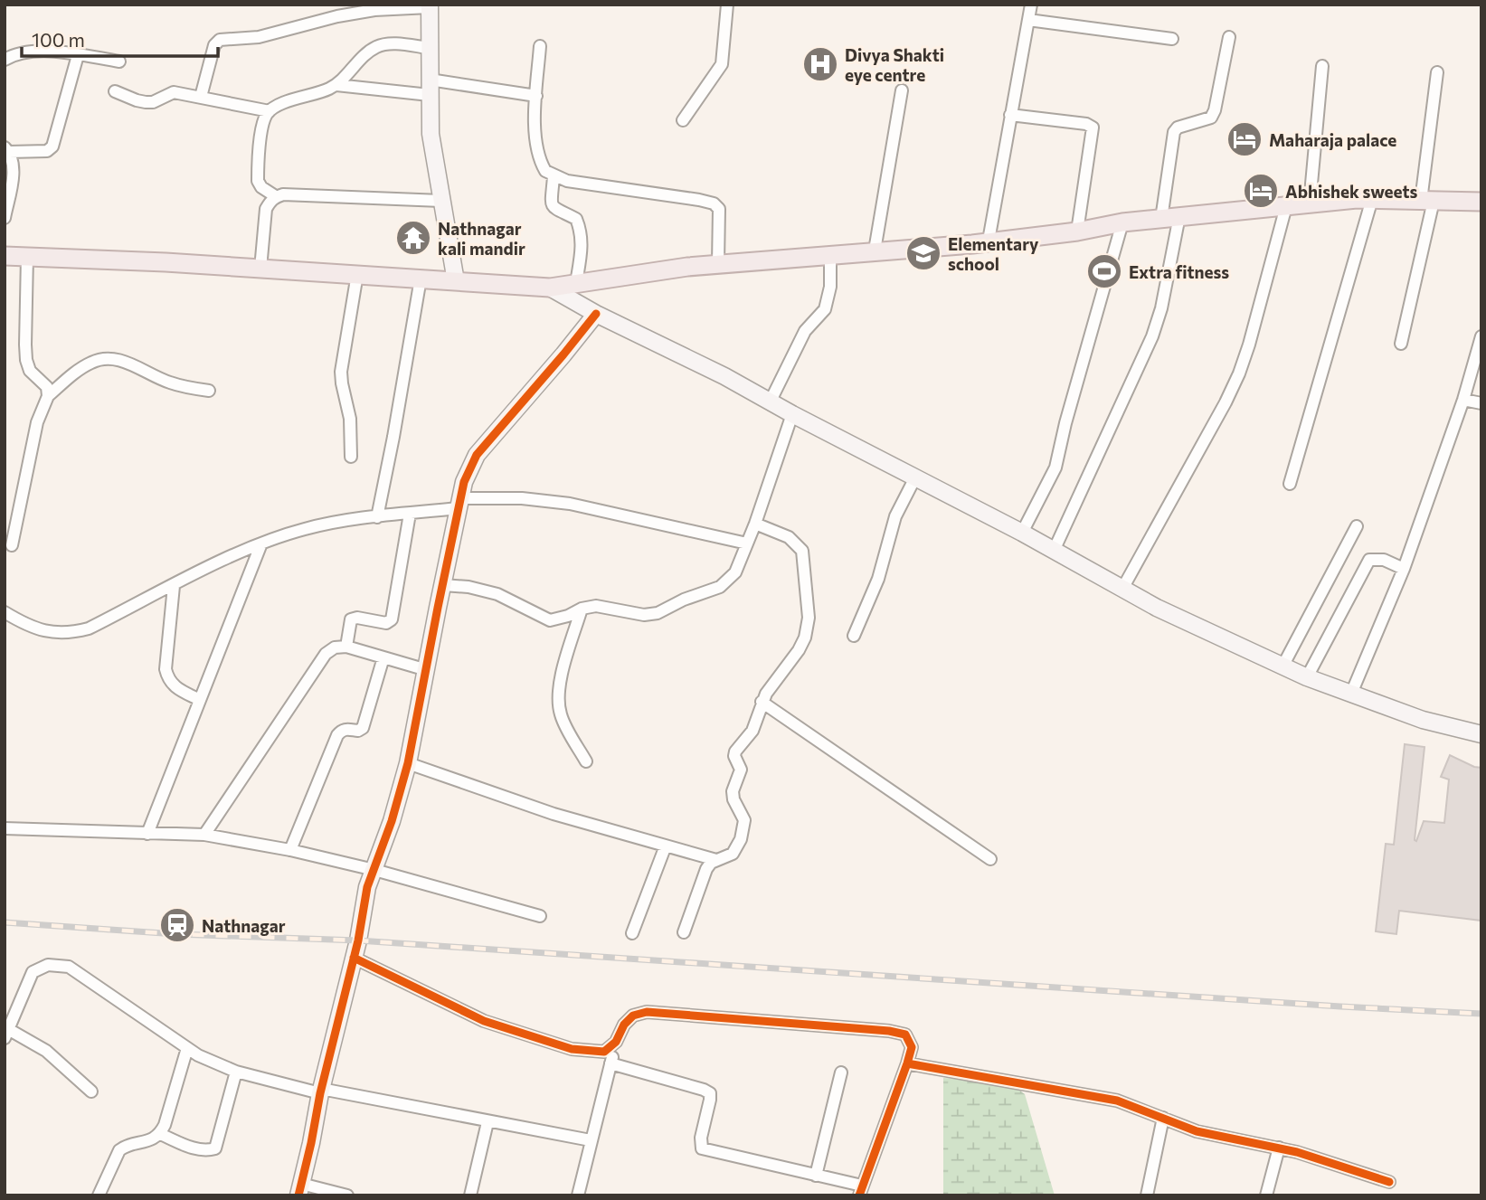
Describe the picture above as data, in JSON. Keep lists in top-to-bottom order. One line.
{"places":{"hospital":["Divya Shakti eye centre"],"hotel":["Maharaja palace","Abhishek sweets"],"temple":["Nathnagar kali mandir"],"school or university":["Elementary school"],"sports":["Extra fitness"],"station":["Nathnagar"]},"scale_bar":"100 m"}
